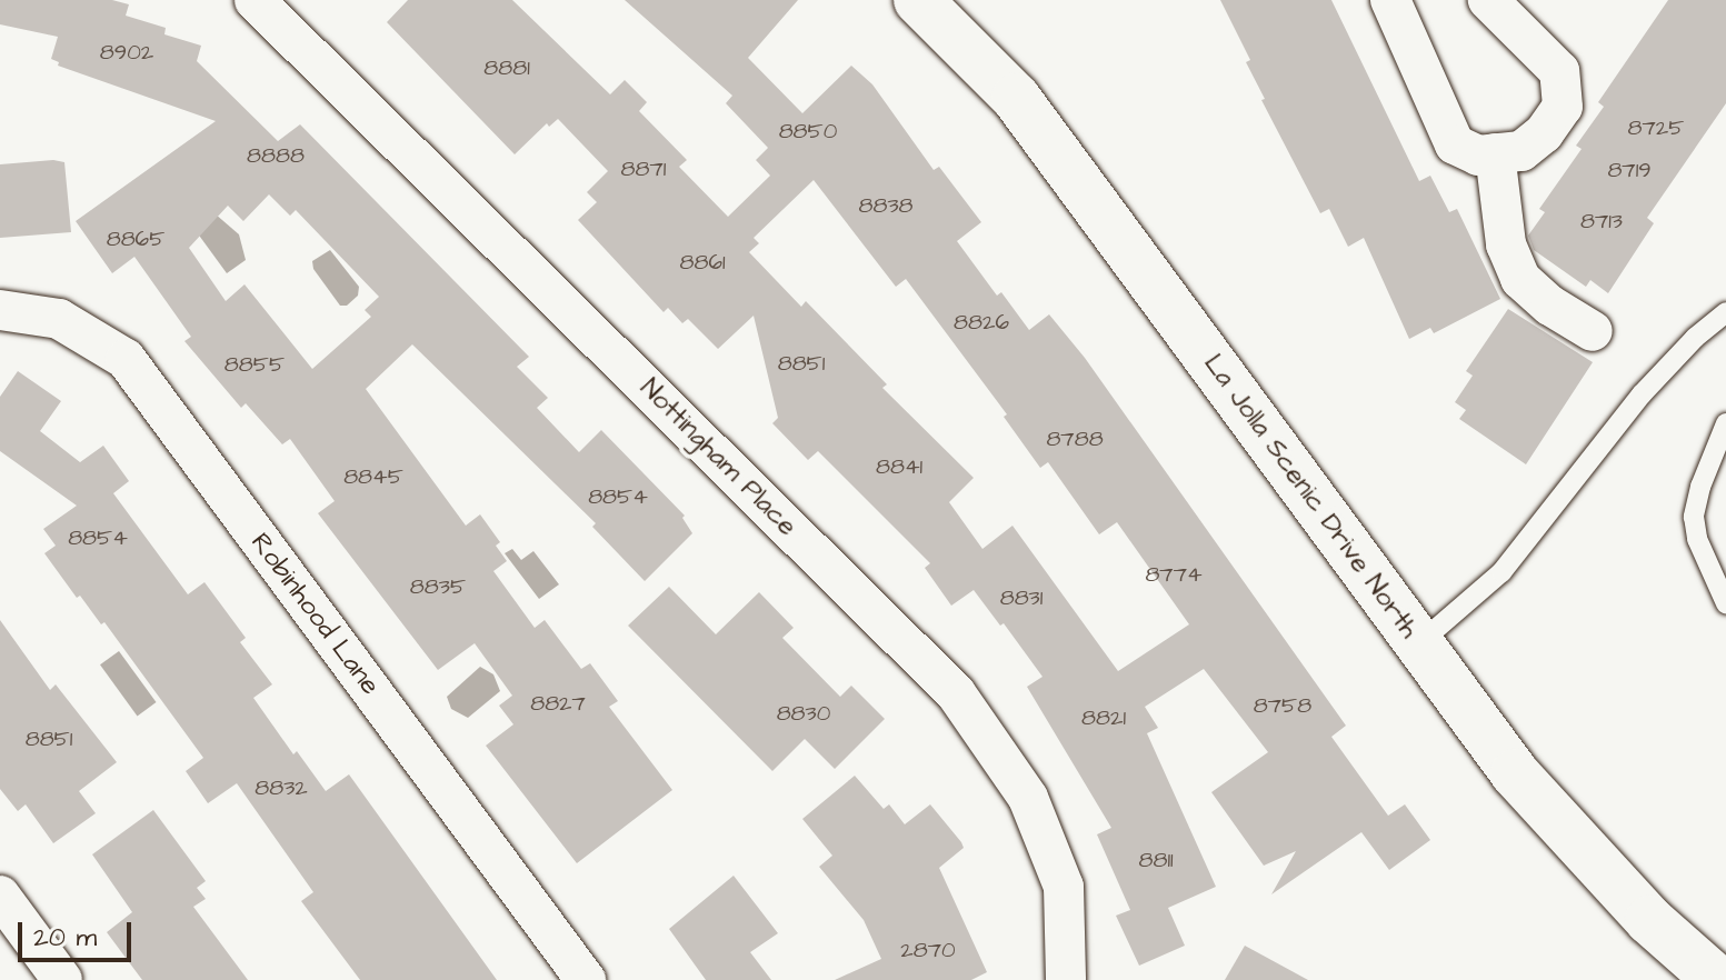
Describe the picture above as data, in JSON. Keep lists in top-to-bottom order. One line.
{"streets":{"main road":["La Jolla Scenic Drive North"],"street":["Nottingham Place","Robinhood Lane"]},"house_numbers":["8902","8881","8725","8850","8888","8871","8719","8838","8713","8865","8861","8826","8851","8855","8788","8841","8845","8854","8854","8774","8835","8831","8827","8758","8830","8821","8851","8832","8811","2870"],"scale_bar":"20 m"}
